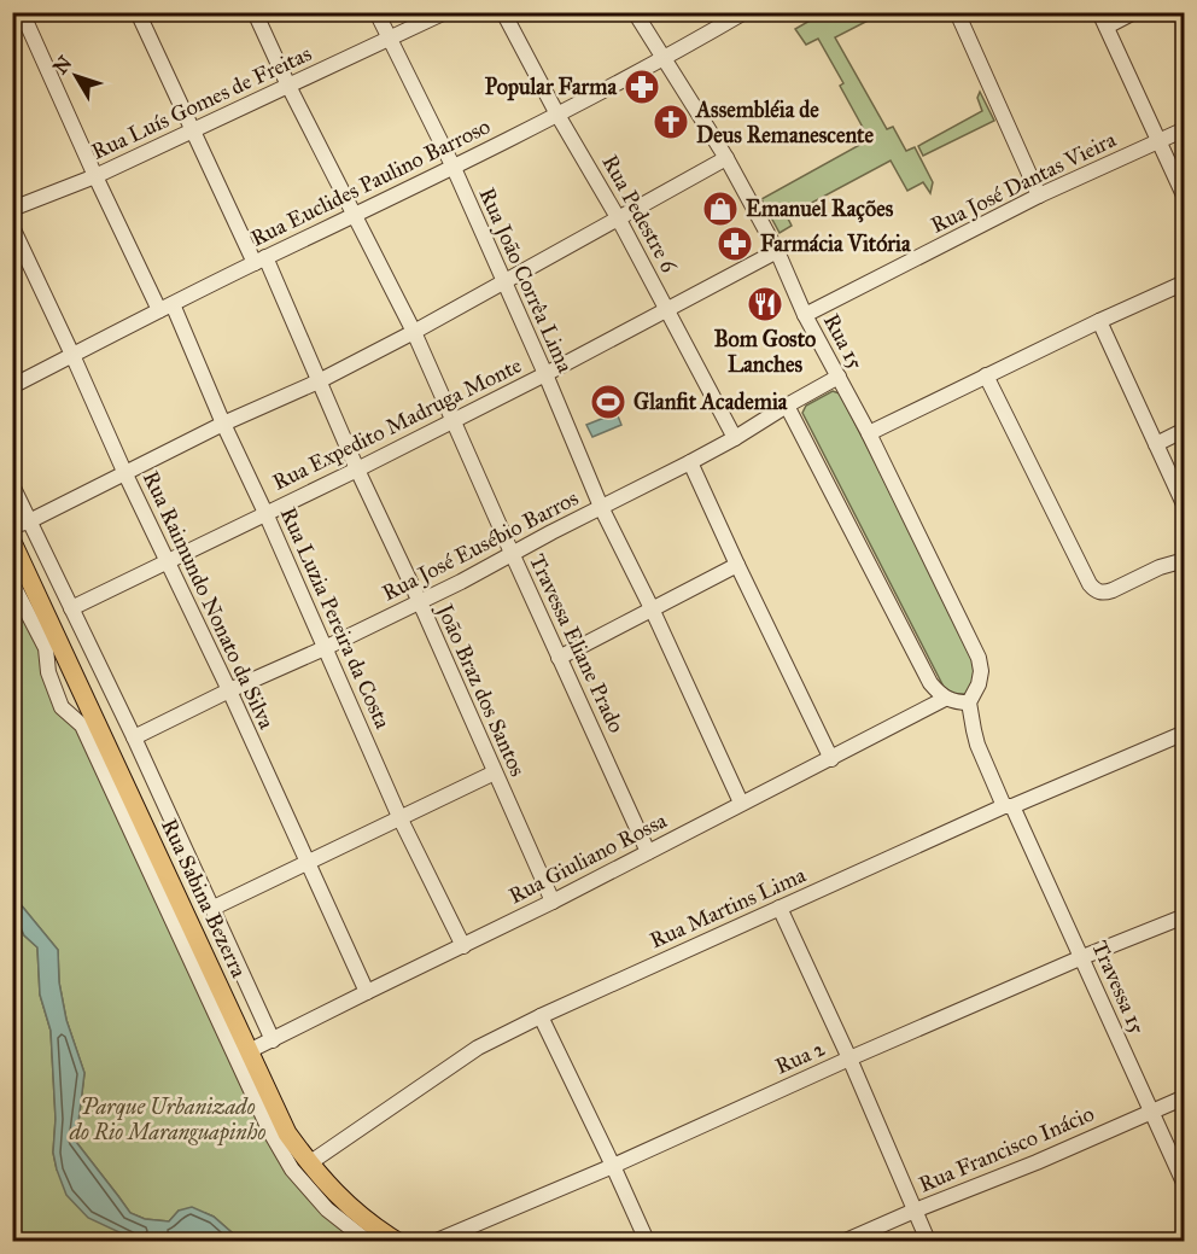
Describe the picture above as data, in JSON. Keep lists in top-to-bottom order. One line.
{"streets":{"main road":["Rua Sabina Bezerra"],"street":["Rua Luís Gomes de Freitas","Rua Euclides Paulino Barroso","Rua José Dantas Vieira","Rua Pedestre 6","Rua João Corrêa Lima","Rua 15","Rua Expedito Madruga Monte","Rua José Eusébio Barros","Rua Raimundo Nonato da Silva","Rua Luzia Pereira da Costa","Travessa Eliane Prado","João Braz dos Santos","Rua Giuliano Rossa","Rua Martins Lima","Travessa 15","Rua 2","Rua Francisco Inácio"]},"crossings":[["Rua Luís Gomes de Freitas","Rua João Corrêa Lima"],["Rua Luís Gomes de Freitas","Rua Luzia Pereira da Costa"],["Rua Luís Gomes de Freitas","Travessa Eliane Prado"],["Rua Luís Gomes de Freitas","João Braz dos Santos"],["Rua Euclides Paulino Barroso","Rua Pedestre 6"],["Rua Euclides Paulino Barroso","Rua João Corrêa Lima"],["Rua Euclides Paulino Barroso","Rua 15"],["Rua Euclides Paulino Barroso","Rua Raimundo Nonato da Silva"],["Rua Euclides Paulino Barroso","Rua Luzia Pereira da Costa"],["Rua Euclides Paulino Barroso","Travessa Eliane Prado"],["Rua Euclides Paulino Barroso","João Braz dos Santos"],["Rua José Dantas Vieira","Rua 15"],["Rua Pedestre 6","Rua Expedito Madruga Monte"],["Rua Pedestre 6","Rua José Eusébio Barros"],["Rua João Corrêa Lima","Rua Expedito Madruga Monte"],["Rua João Corrêa Lima","Rua José Eusébio Barros"],["Rua João Corrêa Lima","Rua Giuliano Rossa"],["Rua 15","Rua Expedito Madruga Monte"],["Rua 15","Rua José Eusébio Barros"],["Rua 15","Rua Martins Lima"],["Rua 15","Travessa 15"],["Rua Expedito Madruga Monte","Rua Raimundo Nonato da Silva"],["Rua Expedito Madruga Monte","Rua Luzia Pereira da Costa"],["Rua Expedito Madruga Monte","Travessa Eliane Prado"],["Rua Expedito Madruga Monte","João Braz dos Santos"],["Rua José Eusébio Barros","Rua Raimundo Nonato da Silva"],["Rua José Eusébio Barros","Rua Luzia Pereira da Costa"],["Rua José Eusébio Barros","Travessa Eliane Prado"],["Rua José Eusébio Barros","João Braz dos Santos"],["Rua Raimundo Nonato da Silva","Rua Giuliano Rossa"],["Rua Luzia Pereira da Costa","Rua Giuliano Rossa"],["Travessa Eliane Prado","Rua Giuliano Rossa"],["João Braz dos Santos","Rua Giuliano Rossa"],["Rua Giuliano Rossa","Rua Sabina Bezerra"],["Rua Sabina Bezerra","Rua Martins Lima"],["Rua Martins Lima","Travessa 15"],["Travessa 15","Rua 2"],["Travessa 15","Rua Francisco Inácio"]],"parks":["Parque Urbanizado do Rio Maranguapinho"],"places":{"pharmacy":["Popular Farma","Farmácia Vitória"],"church":["Assembléia de Deus Remanescente"],"shop":["Emanuel Rações"],"restaurant":["Bom Gosto Lanches"],"sports":["Glanfit Academia"]},"north":"top left"}
